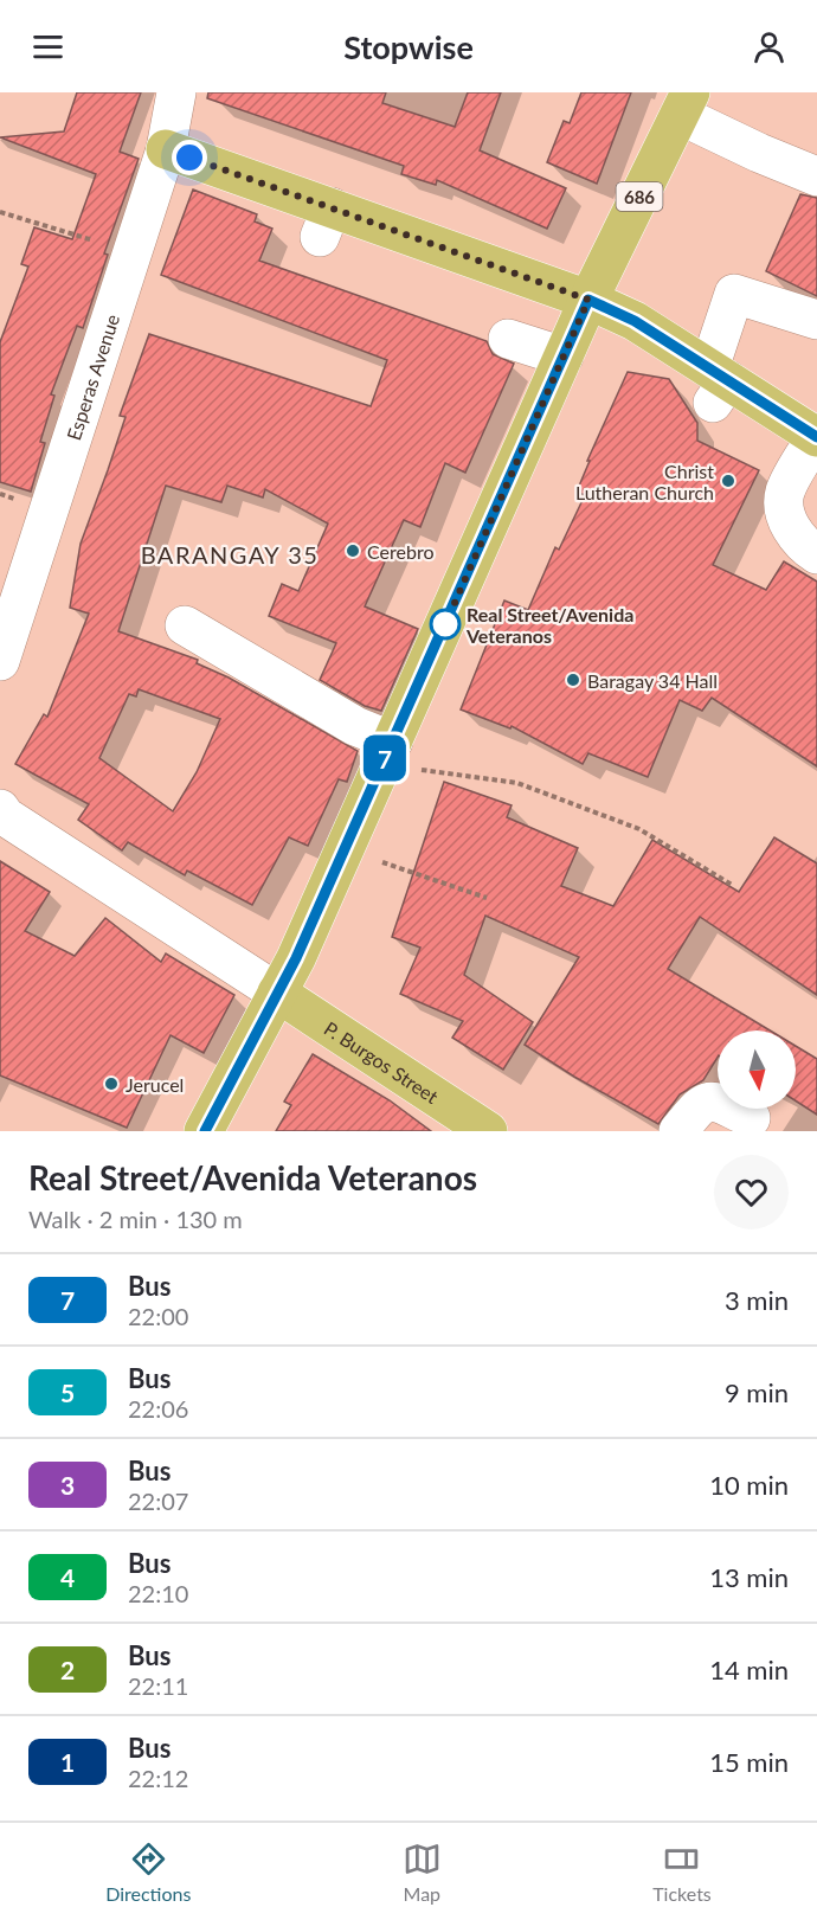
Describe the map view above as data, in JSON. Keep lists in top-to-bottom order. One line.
{"streets":{"main road":["686","P. Burgos Street"],"street":["Esperas Avenue"]},"crossings":[["686","P. Burgos Street"]],"districts":["BARANGAY 35"],"places":["Christ Lutheran Church","Cerebro","Real Street/Avenida Veteranos","Baragay 34 Hall","Jerucel"],"lines":["bus line 7"],"north":"bottom","page":{"header":"Stopwise","on_map":"7","heading":["Real Street/Avenida Veteranos","Walk · 2 min · 130 m"],"list":[{"mark":"7","name":"Bus","note":"22:00","value":"3 min"},{"mark":"5","name":"Bus","note":"22:06","value":"9 min"},{"mark":"3","name":"Bus","note":"22:07","value":"10 min"},{"mark":"4","name":"Bus","note":"22:10","value":"13 min"},{"mark":"2","name":"Bus","note":"22:11","value":"14 min"},{"mark":"1","name":"Bus","note":"22:12","value":"15 min"}],"tabs":["Directions","Map","Tickets"]}}
